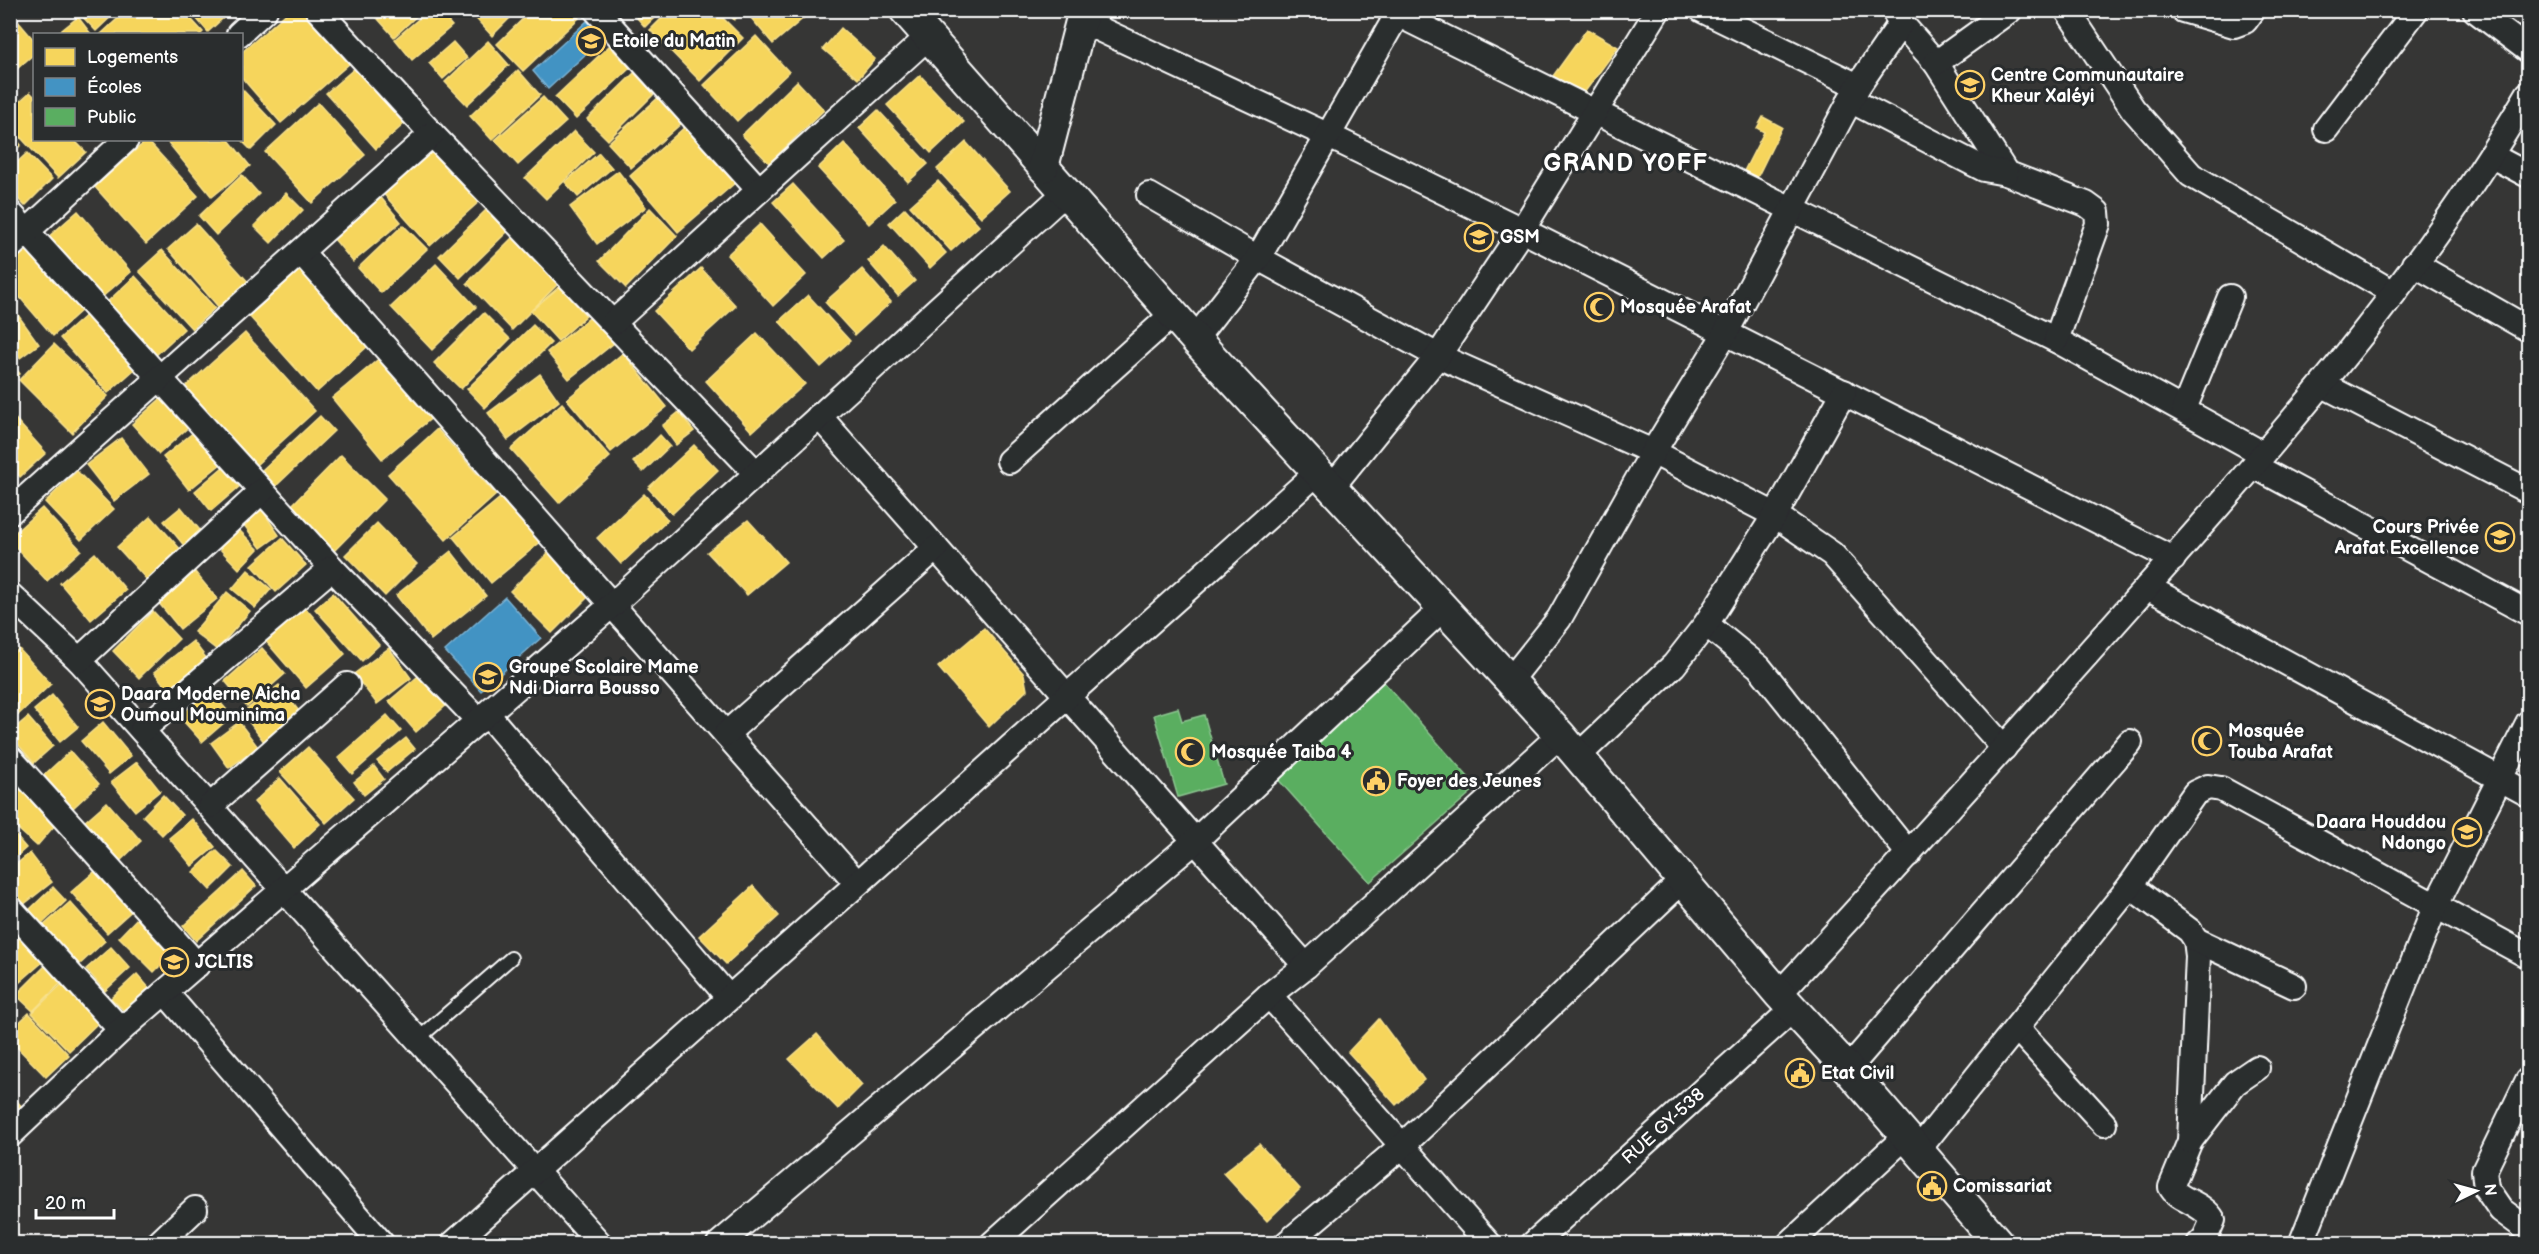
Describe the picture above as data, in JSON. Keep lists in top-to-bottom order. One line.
{"streets":{"street":["RUE GY-538"]},"districts":["GRAND YOFF"],"places":{"school or university":["Etoile du Matin","Centre Communautaire Kheur Xaléyi","GSM","Cours Privée Arafat Excellence","Groupe Scolaire Mame Ndi Diarra Bousso","Daara Moderne Aicha Oumoul Mouminima","Daara Houddou Ndongo","JCLTIS"],"mosque":["Mosquée Arafat","Mosquée Touba Arafat","Mosquée Taiba 4"],"public building":["Foyer des Jeunes","Etat Civil","Comissariat"]},"legend":["Logements","Écoles","Public"],"scale_bar":"20 m","north":"right"}
